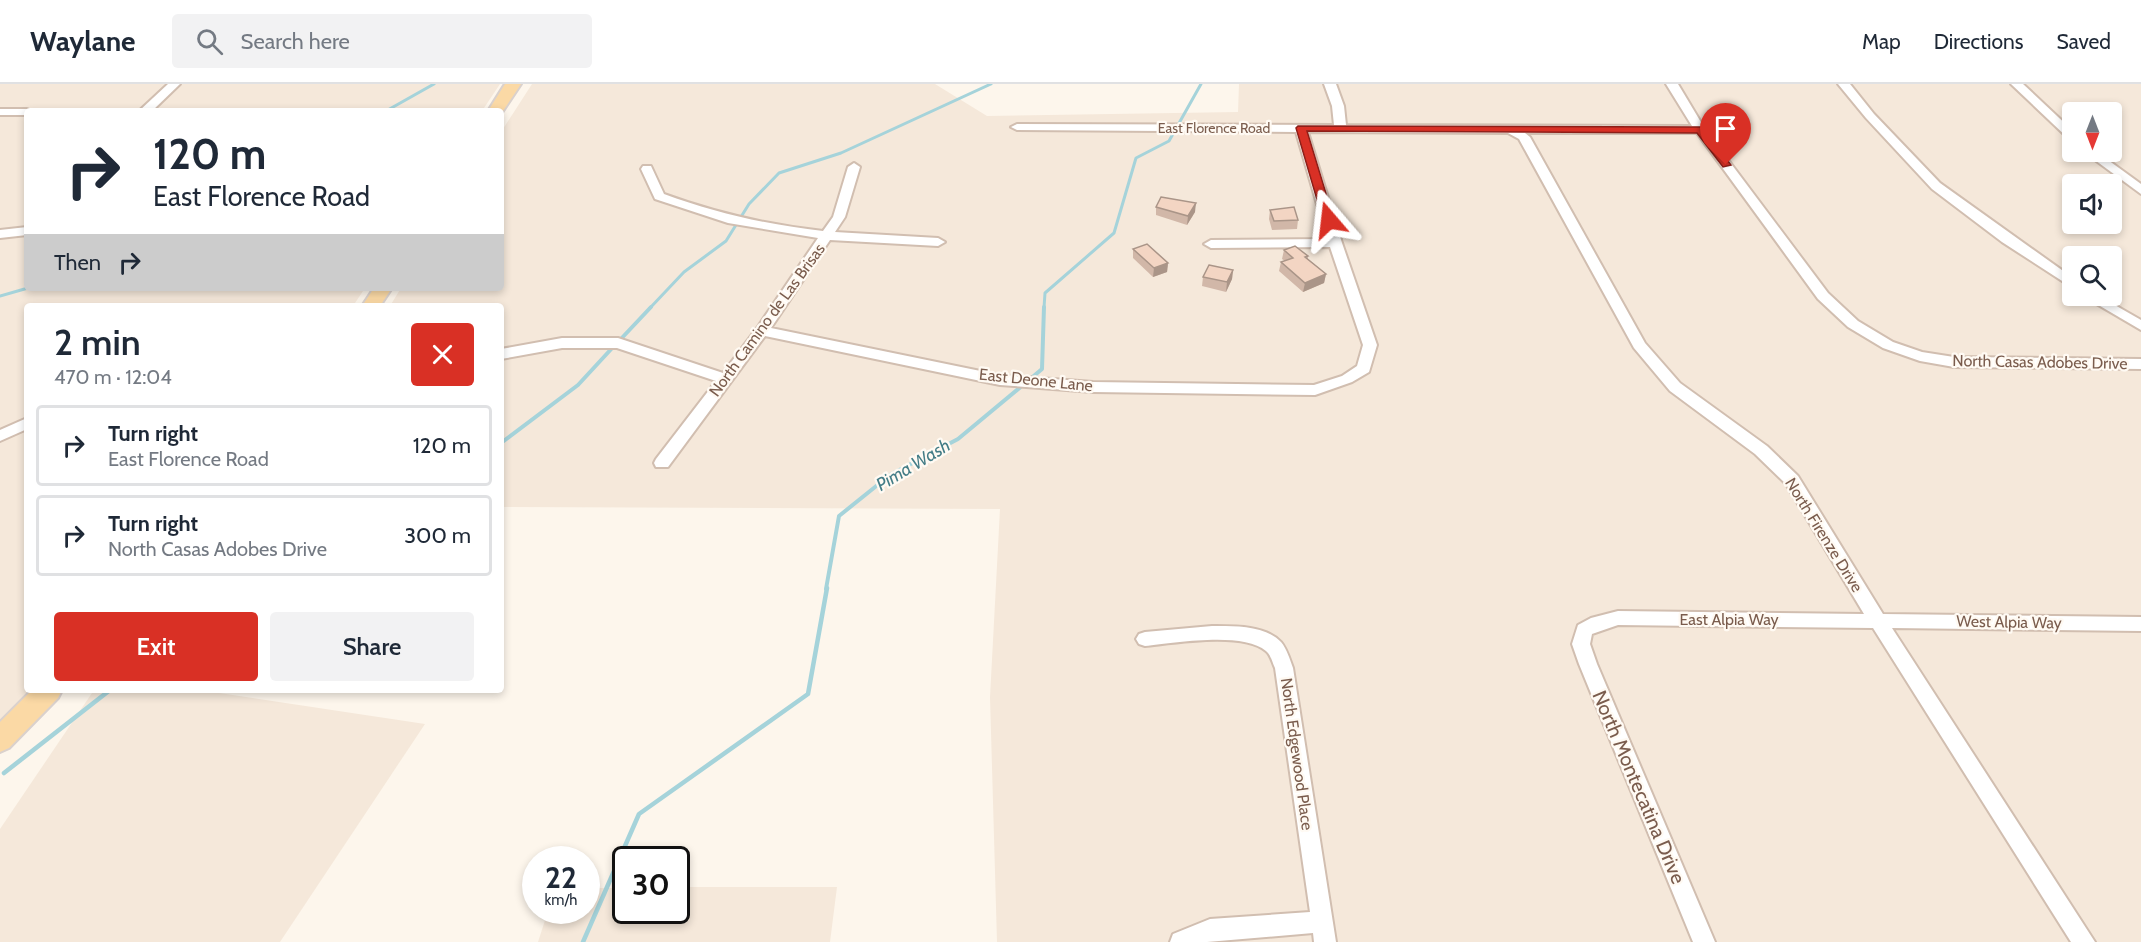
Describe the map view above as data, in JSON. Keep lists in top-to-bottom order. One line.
{"streets":{"street":["East Florence Road","North Camino de Las Brisas","North Casas Adobes Drive","East Deone Lane","North Firenze Drive","East Alpia Way","West Alpia Way","North Edgewood Place","North Montecatina Drive"]},"crossings":[["East Florence Road","North Casas Adobes Drive"],["East Florence Road","North Firenze Drive"],["North Camino de Las Brisas","East Deone Lane"],["North Firenze Drive","East Alpia Way"],["North Firenze Drive","West Alpia Way"],["East Alpia Way","West Alpia Way"],["East Alpia Way","North Montecatina Drive"]],"water":["Pima Wash"],"north":"bottom","page":{"header":"Waylane","search":"Search here","nav":["Map","Directions","Saved"],"turn":["120 m","East Florence Road"],"then":"Then","heading":["2 min","470 m · 12:04"],"list":[{"name":"Turn right","note":"East Florence Road","value":"120 m"},{"name":"Turn right","note":"North Casas Adobes Drive","value":"300 m"}],"buttons":["Exit","Share"],"speed":"22 km/h","limit":"30"}}
